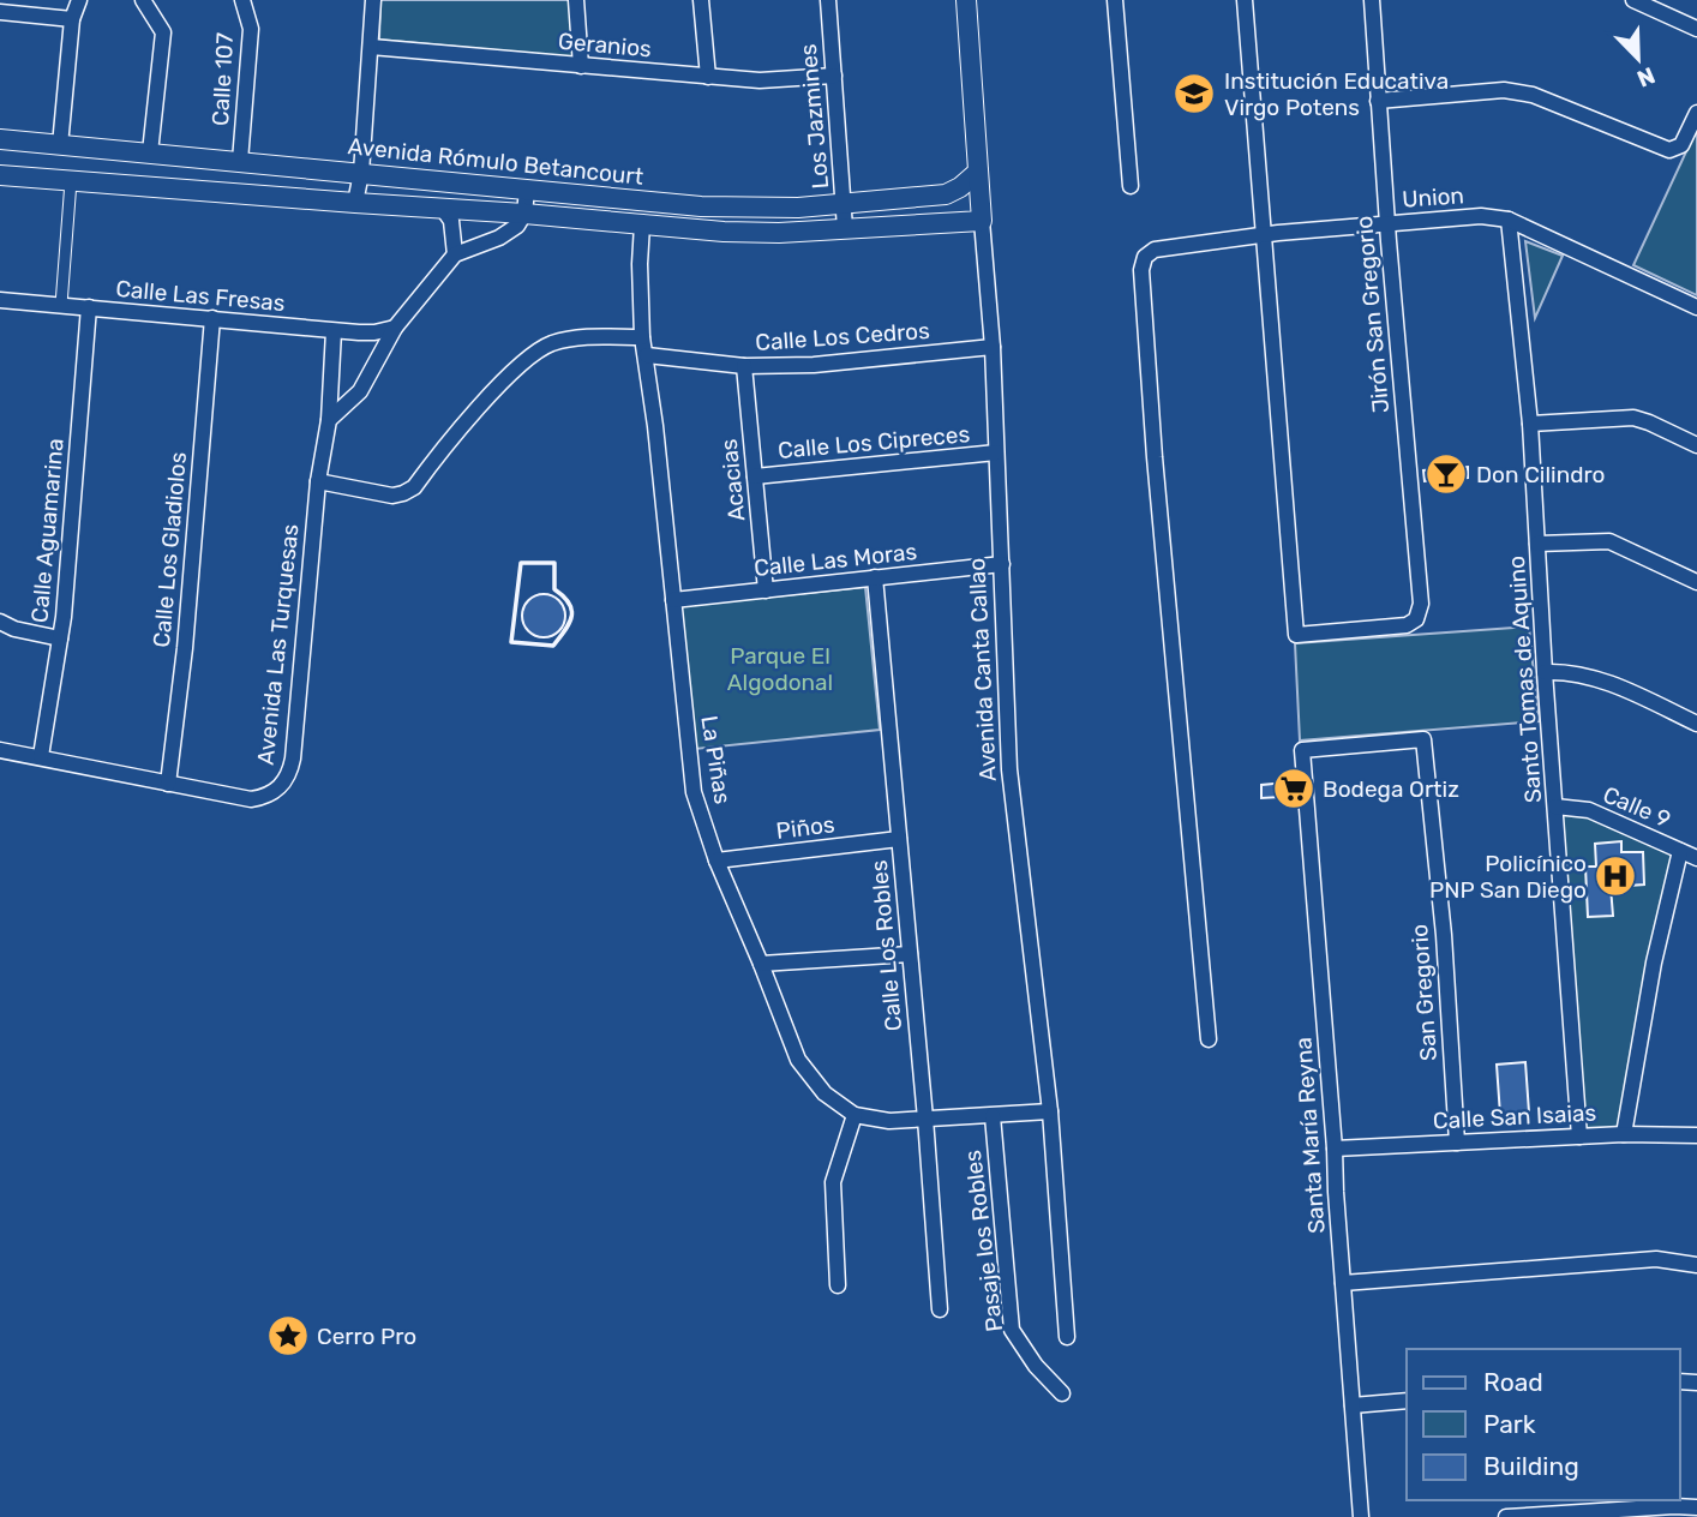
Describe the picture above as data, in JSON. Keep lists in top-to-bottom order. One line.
{"streets":{"street":["Geranios","Calle 107","Los Jazmines","Avenida Rómulo Betancourt","Union","Calle Las Fresas","Jirón San Gregorio","Calle Los Cedros","Calle Los Cipreces","Acacias","Calle Aguamarina","Calle Los Gladiolos","Calle Las Moras","Avenida Las Turquesas","Avenida Canta Callao","Santo Tomas de Aquino","La Piñas","Calle 9","Piños","Calle Los Robles","San Gregorio","Calle San Isaias","Santa María Reyna","Pasaje los Robles"]},"crossings":[["Geranios","Los Jazmines"],["Calle 107","Avenida Rómulo Betancourt"],["Los Jazmines","Avenida Rómulo Betancourt"],["Avenida Rómulo Betancourt","Avenida Canta Callao"],["Avenida Rómulo Betancourt","La Piñas"],["Union","Jirón San Gregorio"],["Union","Santo Tomas de Aquino"],["Calle Las Fresas","Calle Aguamarina"],["Calle Las Fresas","Calle Los Gladiolos"],["Calle Las Fresas","Avenida Las Turquesas"],["Calle Los Cedros","Acacias"],["Calle Los Cedros","Avenida Canta Callao"],["Calle Los Cedros","La Piñas"],["Calle Los Cipreces","Acacias"],["Calle Los Cipreces","Avenida Canta Callao"],["Acacias","Calle Las Moras"],["Calle Aguamarina","Avenida Las Turquesas"],["Calle Los Gladiolos","Avenida Las Turquesas"],["Calle Las Moras","Avenida Canta Callao"],["Calle Las Moras","La Piñas"],["Calle Las Moras","Calle Los Robles"],["Santo Tomas de Aquino","Calle 9"],["Santo Tomas de Aquino","Calle San Isaias"],["La Piñas","Piños"],["Piños","Calle Los Robles"],["San Gregorio","Calle San Isaias"],["San Gregorio","Santa María Reyna"],["Calle San Isaias","Santa María Reyna"]],"parks":["Parque El Algodonal"],"places":{"school or university":["Institución Educativa Virgo Potens"],"bar":["Don Cilindro"],"supermarket":["Bodega Ortiz"],"hospital":["Policínico PNP San Diego"],"place":["Cerro Pro"]},"legend":["Road","Park","Building"],"north":"bottom right"}
